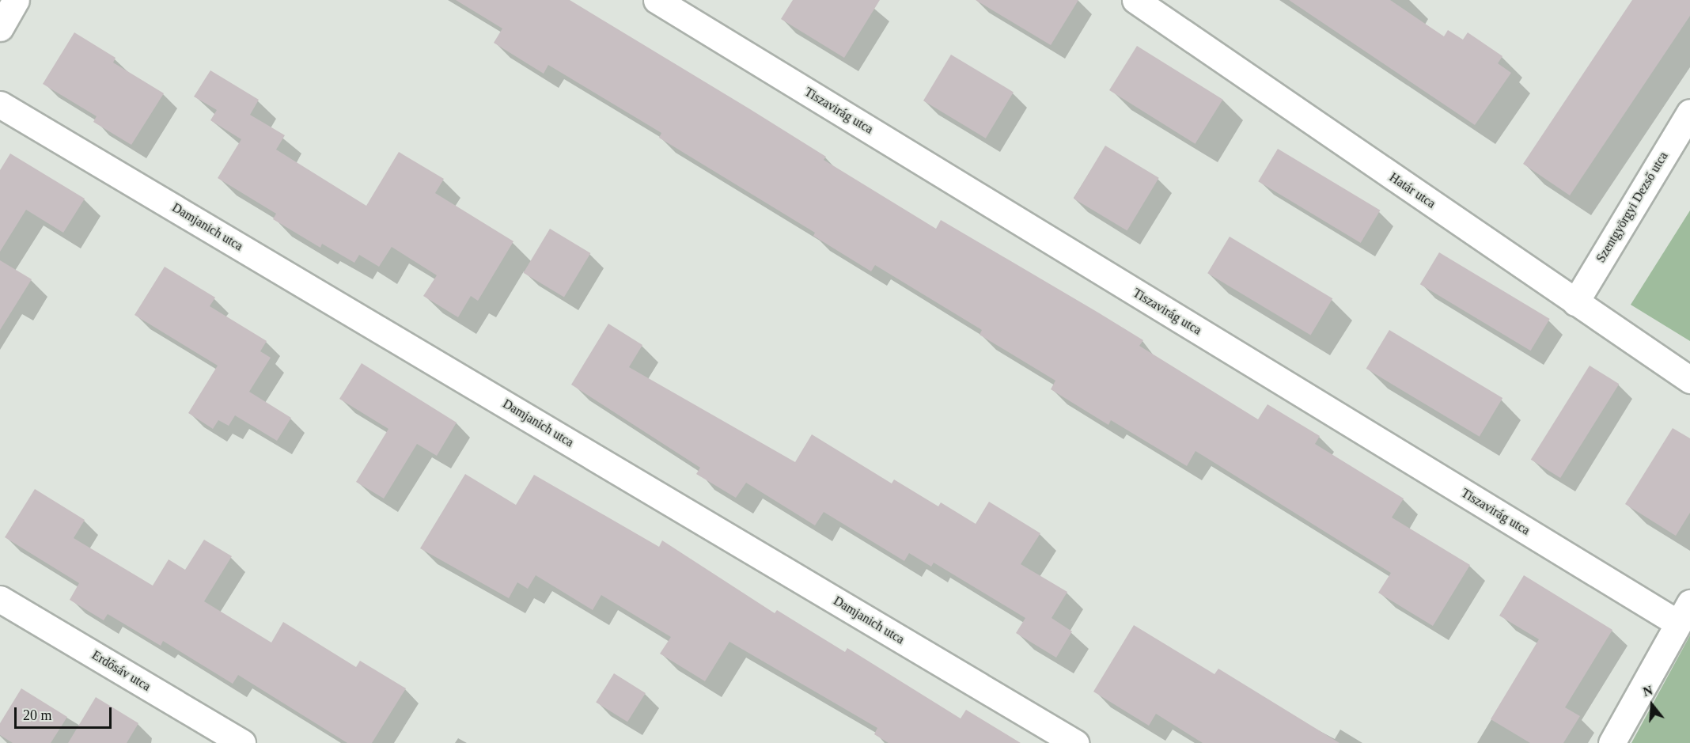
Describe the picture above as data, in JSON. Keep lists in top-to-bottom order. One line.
{"streets":{"street":["Tiszavirág utca","Határ utca","Szentgyörgyi Dezső utca","Damjanich utca","Erdősáv utca"]},"crossings":[["Határ utca","Szentgyörgyi Dezső utca"]],"scale_bar":"20 m","north":"top"}
